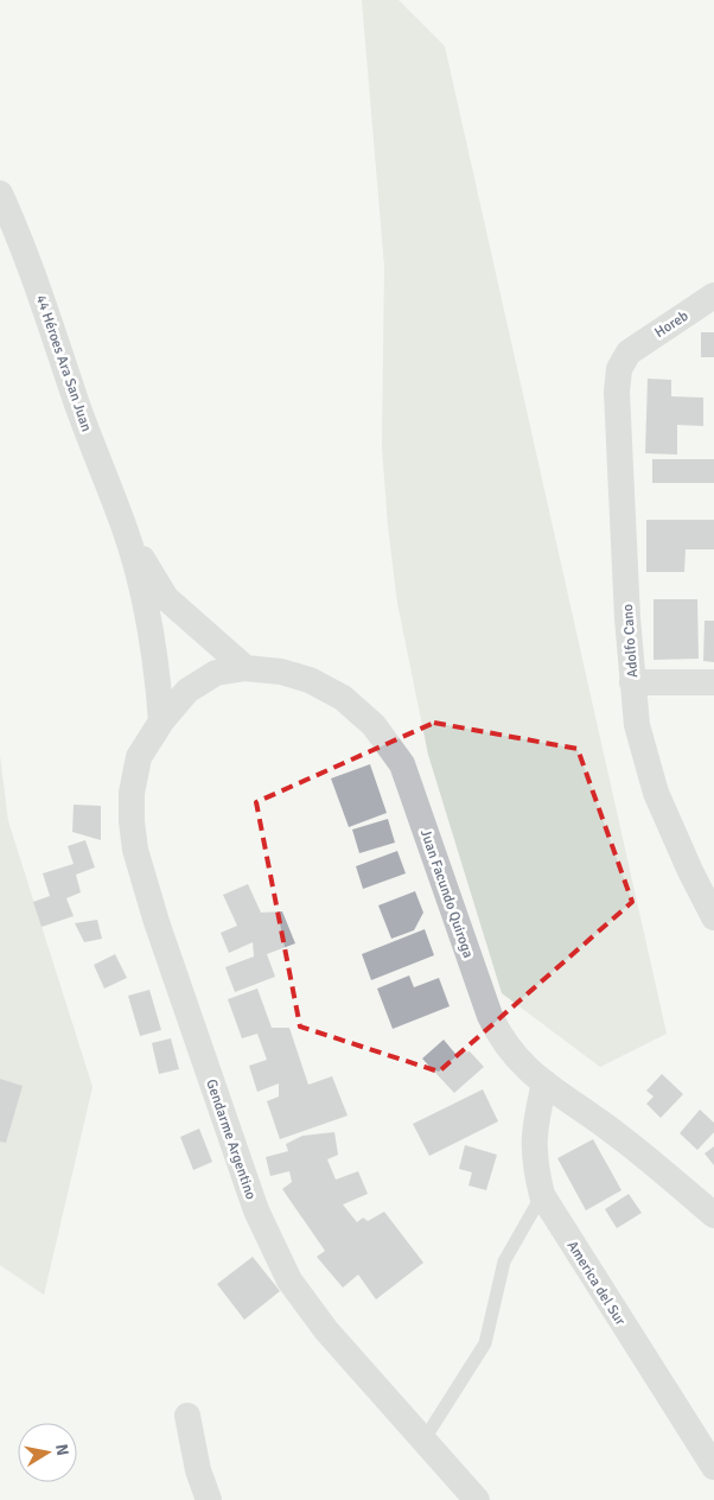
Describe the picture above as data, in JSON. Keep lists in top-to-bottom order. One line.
{"streets":{"street":["Horeb","44 Héroes Ara San Juan","Adolfo Cano","Juan Facundo Quiroga","Gendarme Argentino","America del Sur"]},"crossings":[["Horeb","Adolfo Cano"],["44 Héroes Ara San Juan","Juan Facundo Quiroga"],["44 Héroes Ara San Juan","Gendarme Argentino"],["Juan Facundo Quiroga","Gendarme Argentino"],["Juan Facundo Quiroga","America del Sur"]],"north":"right"}
